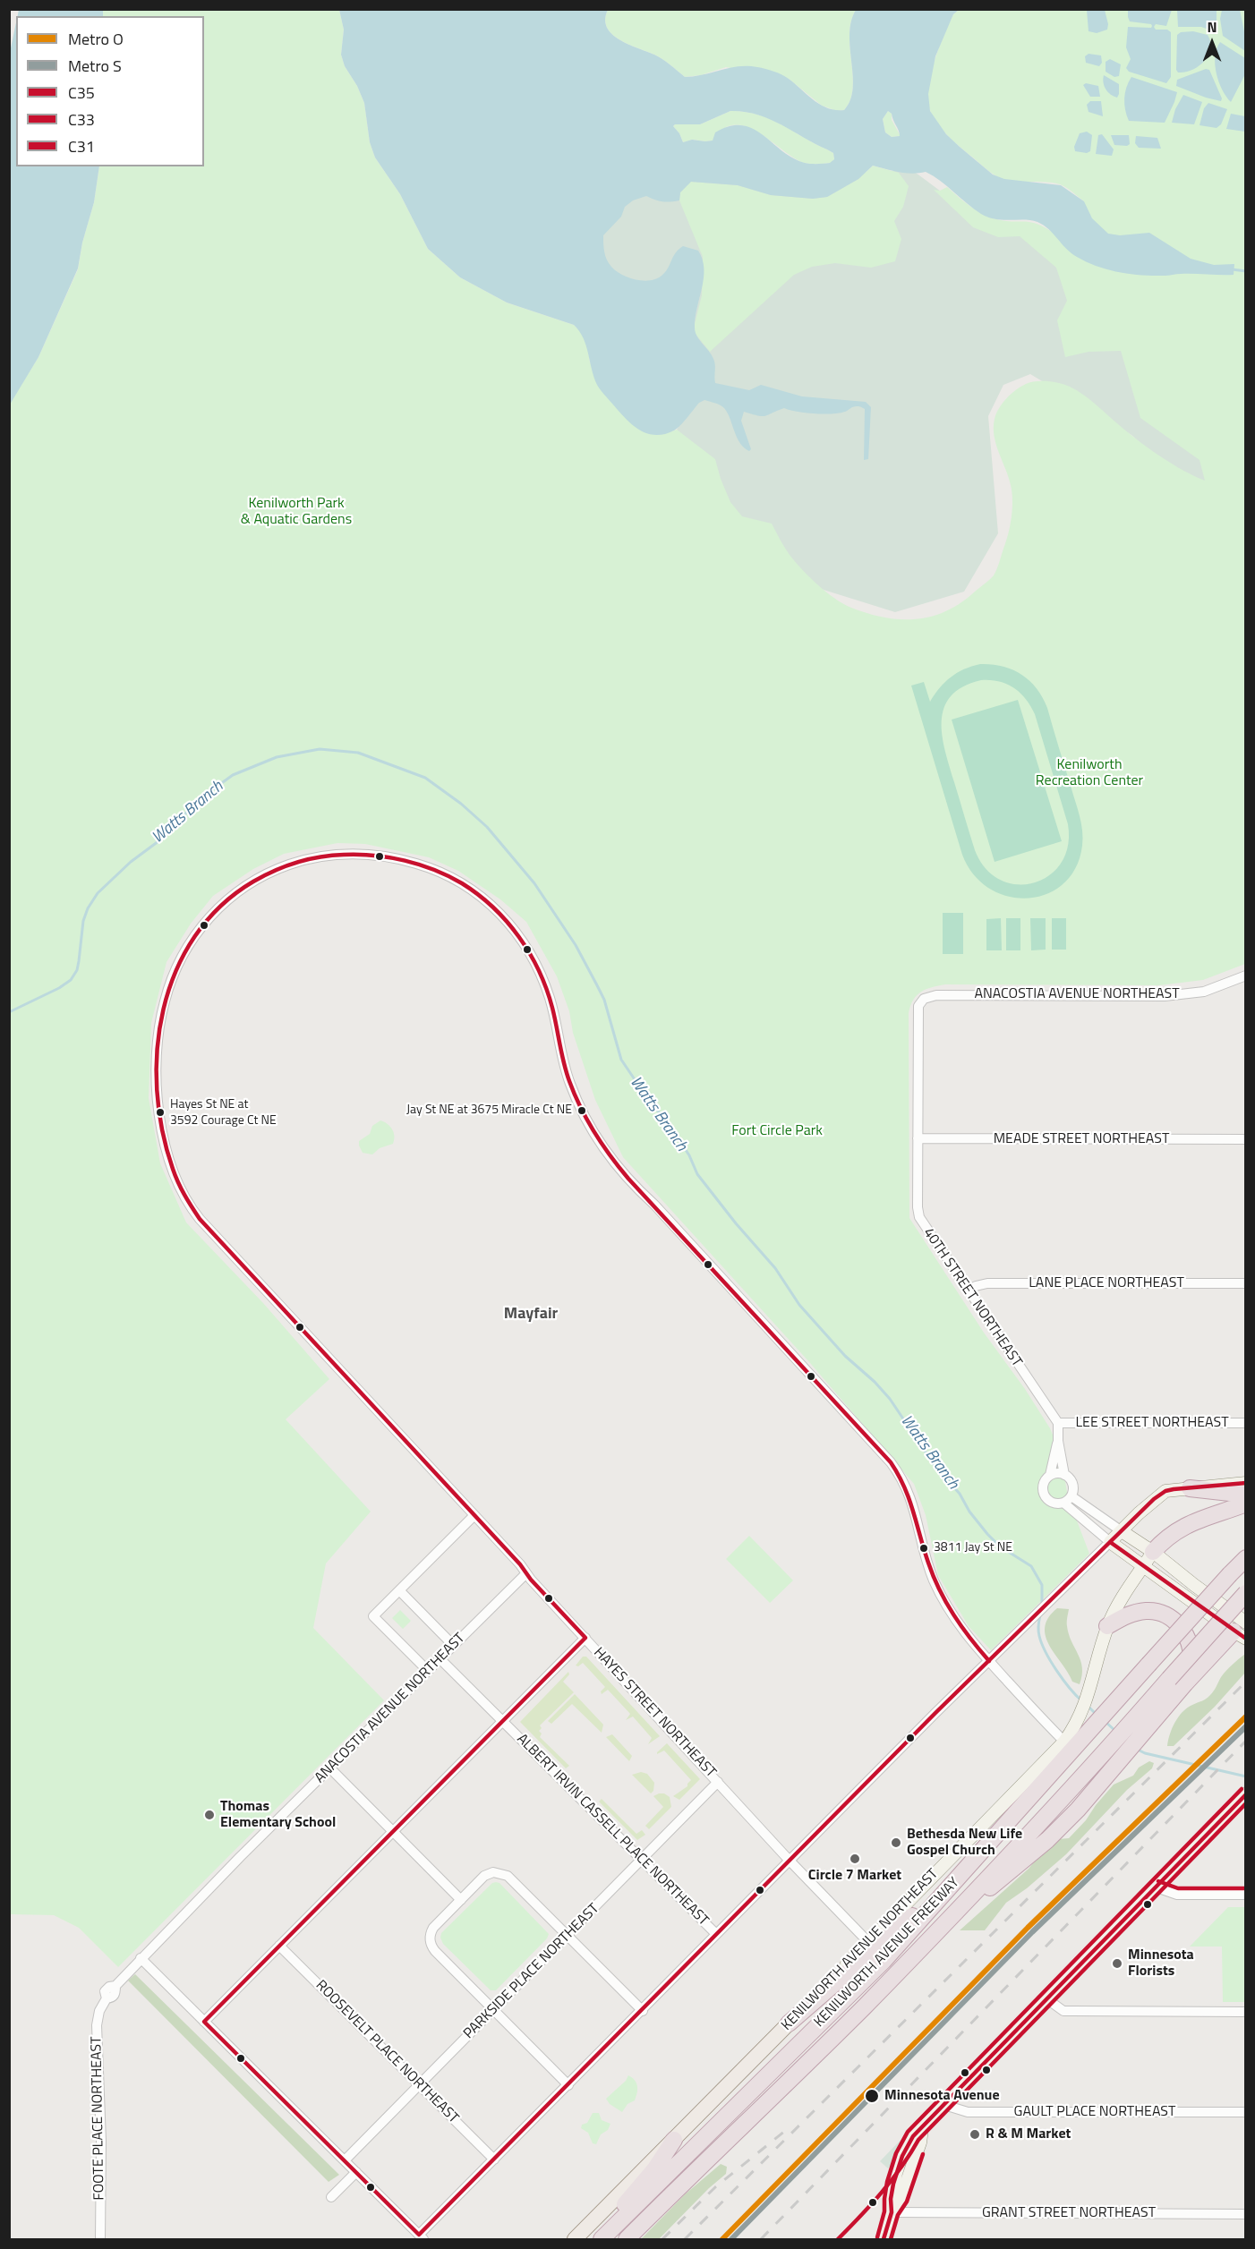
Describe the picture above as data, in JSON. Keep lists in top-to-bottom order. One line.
{"streets":{"highway":["KENILWORTH AVENUE FREEWAY"],"main road":["KENILWORTH AVENUE NORTHEAST"],"street":["ANACOSTIA AVENUE NORTHEAST","MEADE STREET NORTHEAST","LANE PLACE NORTHEAST","40TH STREET NORTHEAST","LEE STREET NORTHEAST","HAYES STREET NORTHEAST","ALBERT IRVIN CASSELL PLACE NORTHEAST","PARKSIDE PLACE NORTHEAST","ROOSEVELT PLACE NORTHEAST","GAULT PLACE NORTHEAST","FOOTE PLACE NORTHEAST","GRANT STREET NORTHEAST"]},"crossings":[["ANACOSTIA AVENUE NORTHEAST","40TH STREET NORTHEAST"],["ANACOSTIA AVENUE NORTHEAST","HAYES STREET NORTHEAST"],["ANACOSTIA AVENUE NORTHEAST","ALBERT IRVIN CASSELL PLACE NORTHEAST"],["ANACOSTIA AVENUE NORTHEAST","FOOTE PLACE NORTHEAST"],["MEADE STREET NORTHEAST","40TH STREET NORTHEAST"],["LANE PLACE NORTHEAST","40TH STREET NORTHEAST"],["40TH STREET NORTHEAST","LEE STREET NORTHEAST"],["HAYES STREET NORTHEAST","KENILWORTH AVENUE NORTHEAST"],["HAYES STREET NORTHEAST","PARKSIDE PLACE NORTHEAST"],["ALBERT IRVIN CASSELL PLACE NORTHEAST","PARKSIDE PLACE NORTHEAST"],["KENILWORTH AVENUE NORTHEAST","KENILWORTH AVENUE FREEWAY"],["PARKSIDE PLACE NORTHEAST","ROOSEVELT PLACE NORTHEAST"]],"districts":["Mayfair"],"water":["Watts Branch"],"parks":["Kenilworth Park & Aquatic Gardens","Kenilworth Recreation Center","Fort Circle Park"],"places":["Jay St NE at 3675 Miracle Ct NE","Hayes St NE at 3592 Courage Ct NE","3811 Jay St NE","Thomas Elementary School","Bethesda New Life Gospel Church","Circle 7 Market","Minnesota Florists","Minnesota Avenue","R & M Market"],"lines":["transit line C35","metro line O","metro line S","transit line C31","transit line C33"],"legend":["Metro O","Metro S","C35","C33","C31"],"north":"top"}
